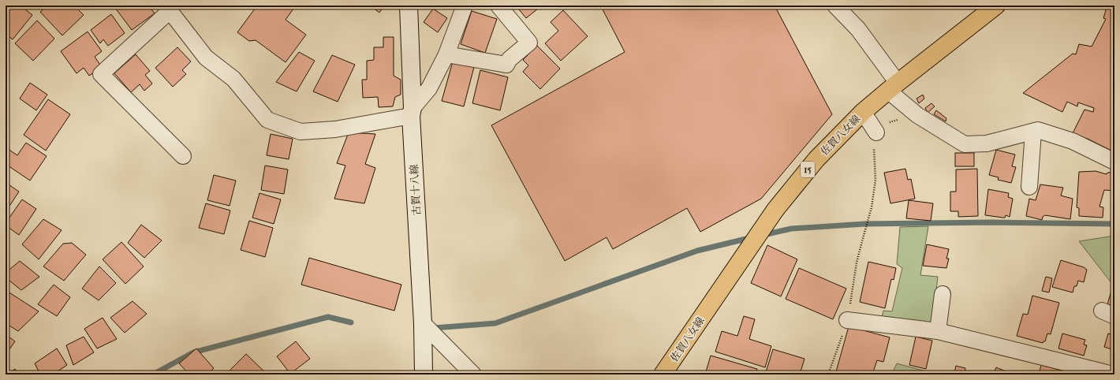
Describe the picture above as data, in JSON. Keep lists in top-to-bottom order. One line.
{"streets":{"main road":["佐賀八女線","15","古賀十八線"]}}
